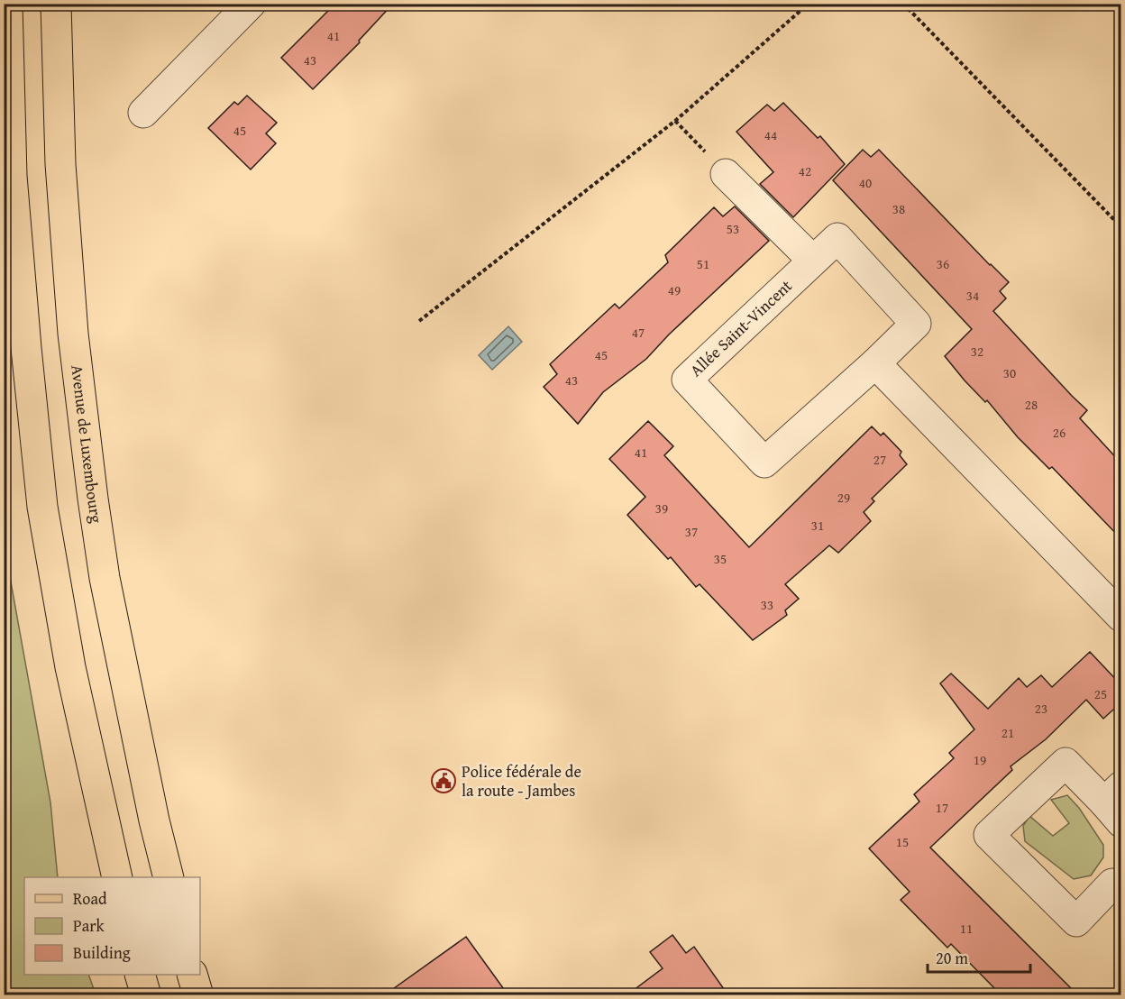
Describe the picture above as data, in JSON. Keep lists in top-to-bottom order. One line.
{"streets":{"main road":["Avenue de Luxembourg"],"street":["Allée Saint-Vincent"]},"places":{"public building":["Police fédérale de la route - Jambes"]},"house_numbers":["41","43","45","44","42","40","38","53","51","36","49","34","47","32","45","30","43","28","26","41","27","29","39","31","37","35","33","25","23","21","19","17","15","11"],"legend":["Road","Park","Building"],"scale_bar":"20 m"}
